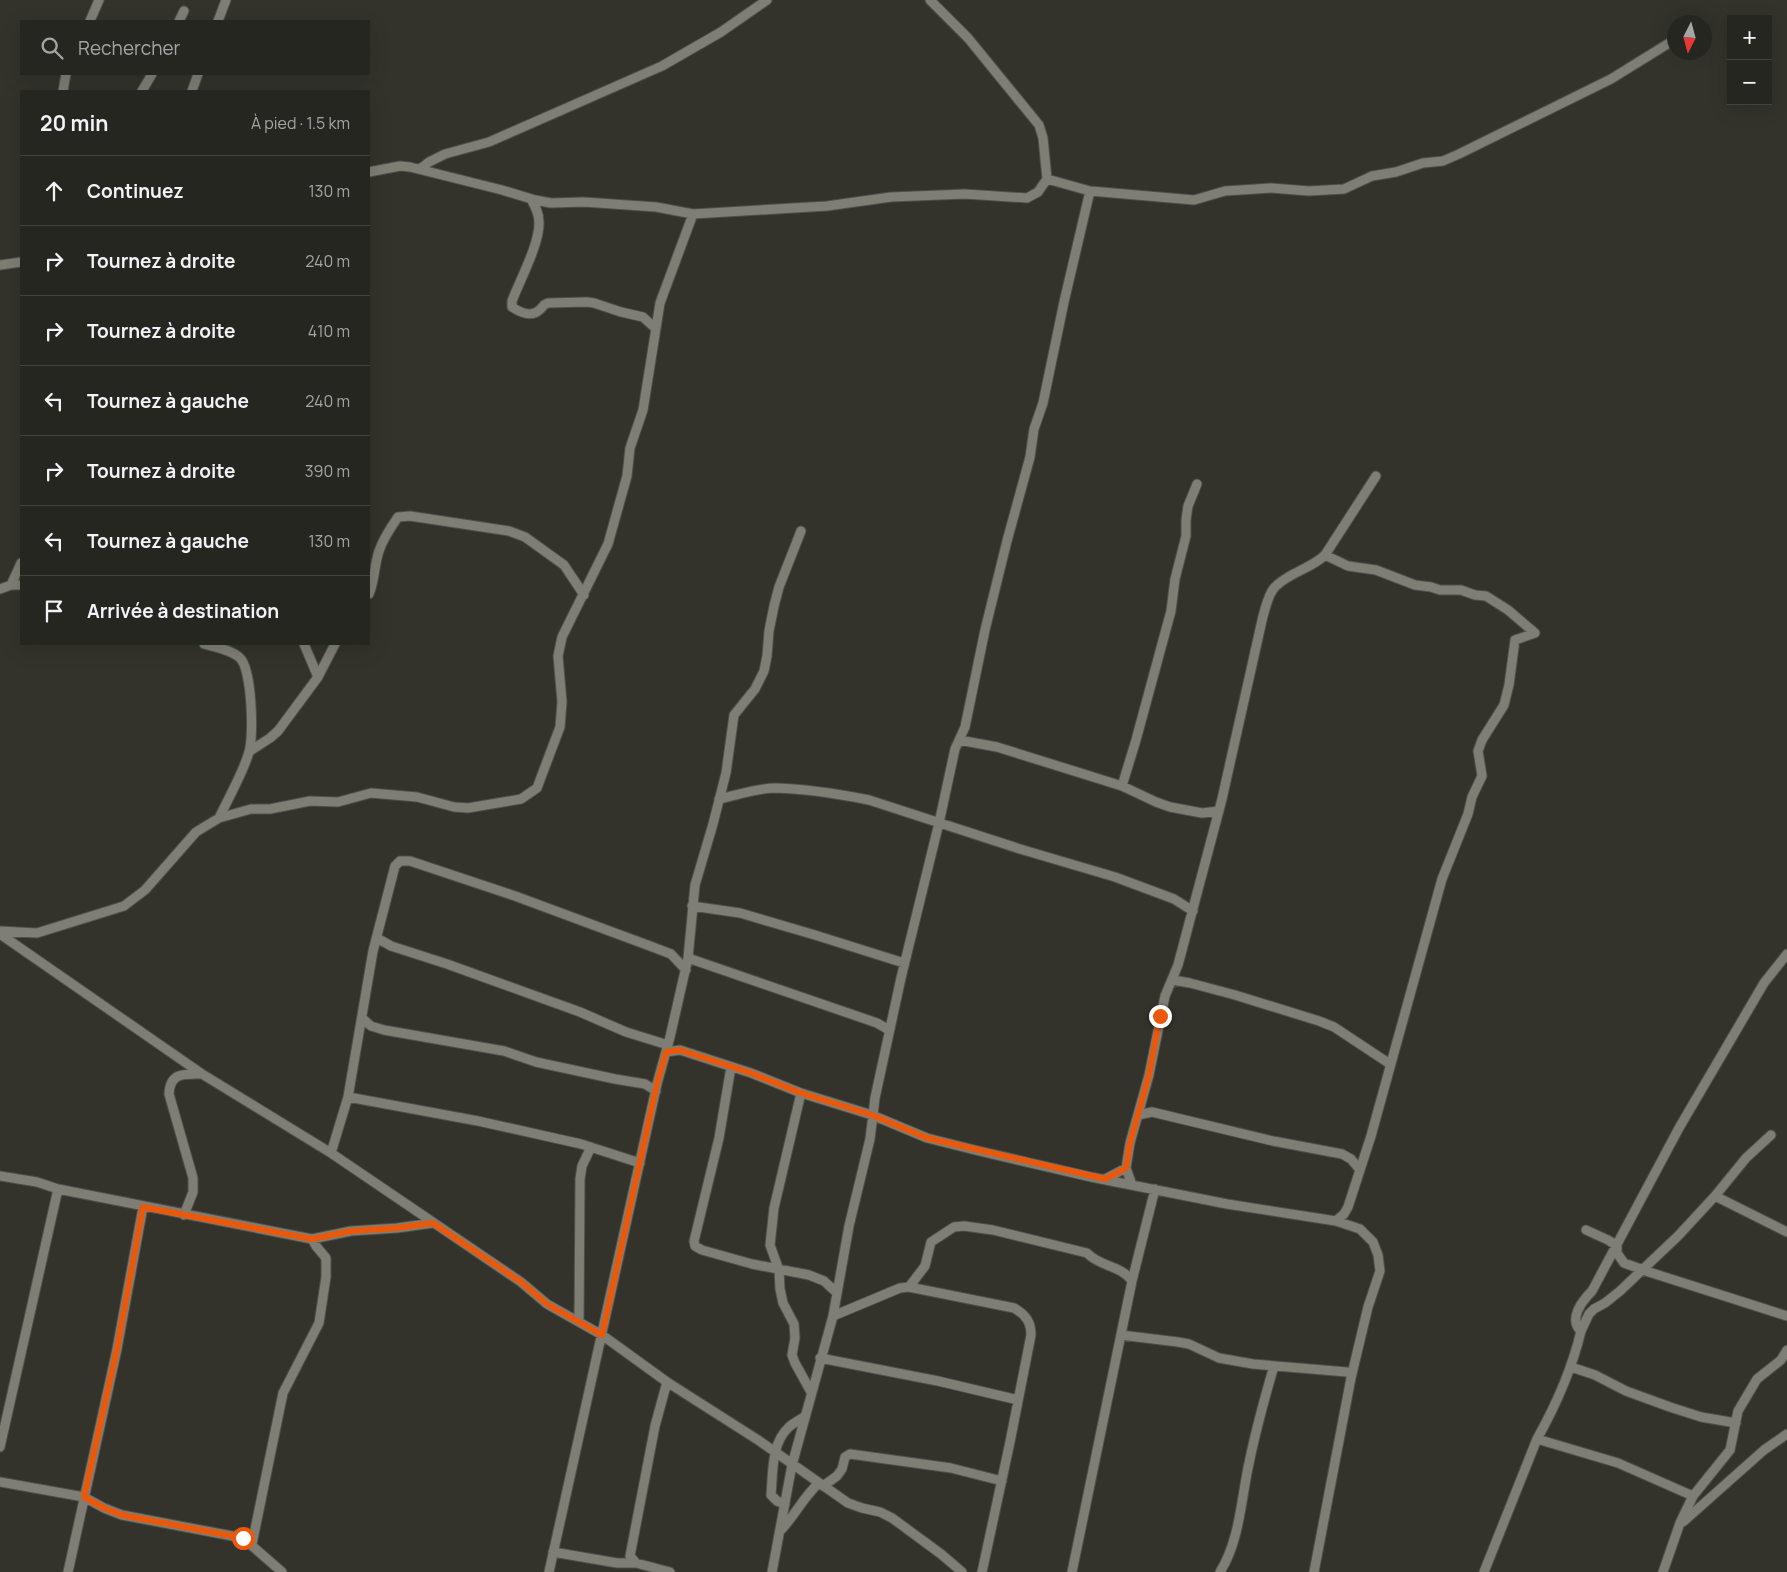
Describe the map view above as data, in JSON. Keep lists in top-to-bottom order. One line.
{"north":"bottom","page":{"map_buttons":["+","−"],"search":"Rechercher","heading":["20 min","À pied · 1.5 km"],"list":[["Continuez","130 m"],["Tournez à droite","240 m"],["Tournez à droite","410 m"],["Tournez à gauche","240 m"],["Tournez à droite","390 m"],["Tournez à gauche","130 m"],"Arrivée à destination"]}}
